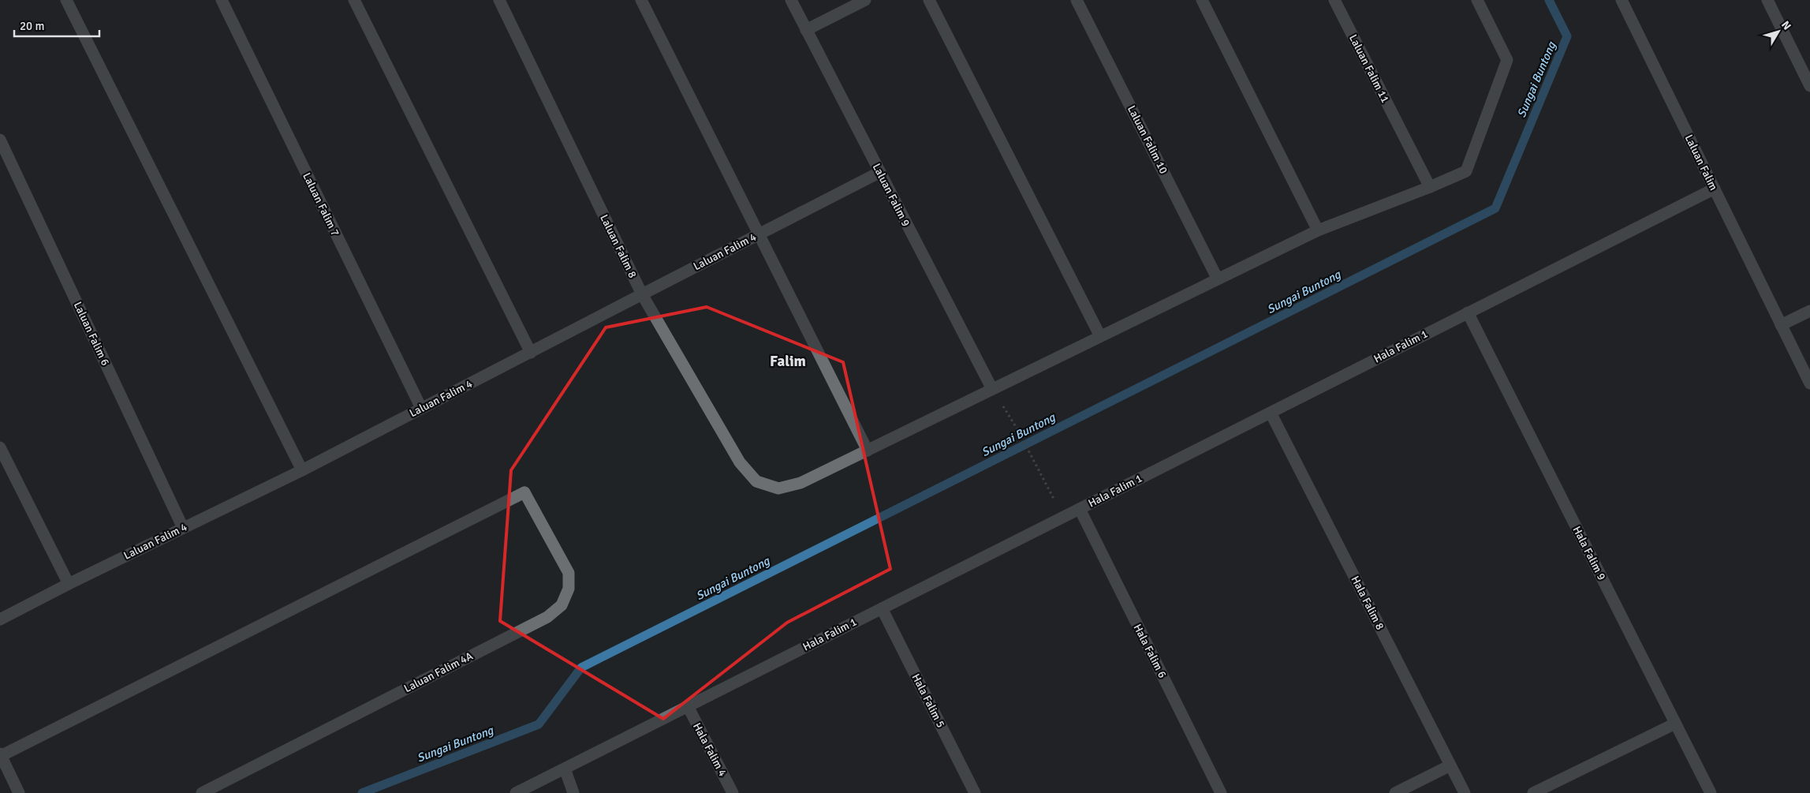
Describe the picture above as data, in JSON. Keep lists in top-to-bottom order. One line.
{"streets":{"street":["Laluan Falim 11","Laluan Falim 10","Laluan Falim","Laluan Falim 9","Laluan Falim 7","Laluan Falim 8","Laluan Falim 4","Laluan Falim 6","Hala Falim 1","Hala Falim 9","Hala Falim 8","Hala Falim 6","Laluan Falim 4A","Hala Falim 5","Hala Falim 4"]},"crossings":[["Laluan Falim","Hala Falim 1"],["Laluan Falim 9","Laluan Falim 4"],["Laluan Falim 7","Laluan Falim 4"],["Laluan Falim 8","Laluan Falim 4"],["Laluan Falim 4","Laluan Falim 6"],["Hala Falim 1","Hala Falim 9"],["Hala Falim 1","Hala Falim 8"],["Hala Falim 1","Hala Falim 6"],["Hala Falim 1","Hala Falim 5"],["Hala Falim 1","Hala Falim 4"]],"districts":["Falim"],"water":["Sungai Buntong"],"scale_bar":"20 m","north":"top right"}
